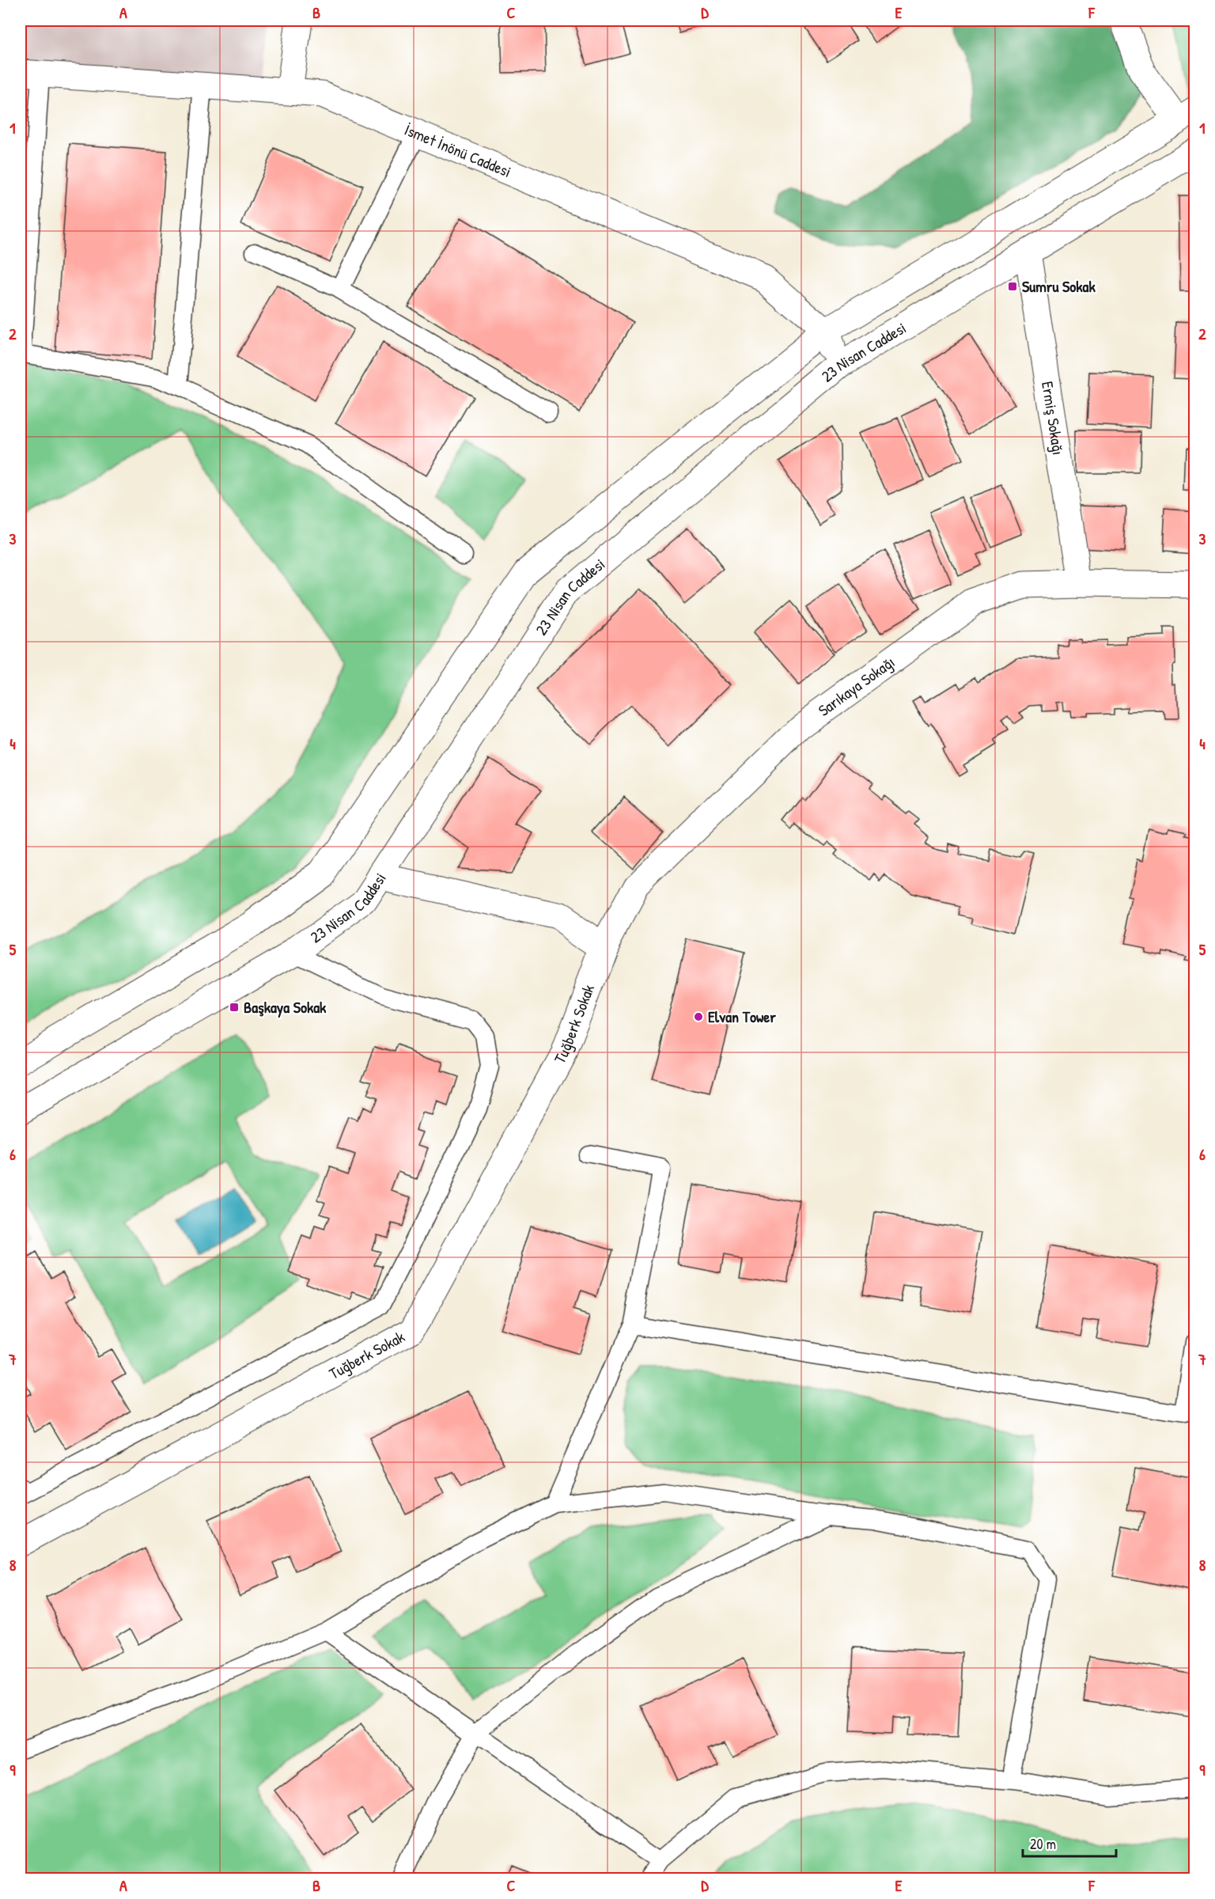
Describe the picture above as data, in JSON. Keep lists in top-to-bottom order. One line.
{"streets":{"street":["İsmet İnönü Caddesi","23 Nisan Caddesi","Ermiş Sokağı","Sarıkaya Sokağı","Tuğberk Sokak"]},"crossings":[["İsmet İnönü Caddesi","23 Nisan Caddesi"],["23 Nisan Caddesi","Ermiş Sokağı"],["Ermiş Sokağı","Sarıkaya Sokağı"],["Sarıkaya Sokağı","Tuğberk Sokak"]],"places":{"transit":["Sumru Sokak","Başkaya Sokak"],"other":["Elvan Tower"]},"scale_bar":"20 m","grid":{"columns":["A","B","C","D","E","F"],"rows":["1","2","3","4","5","6","7","8","9"]}}
